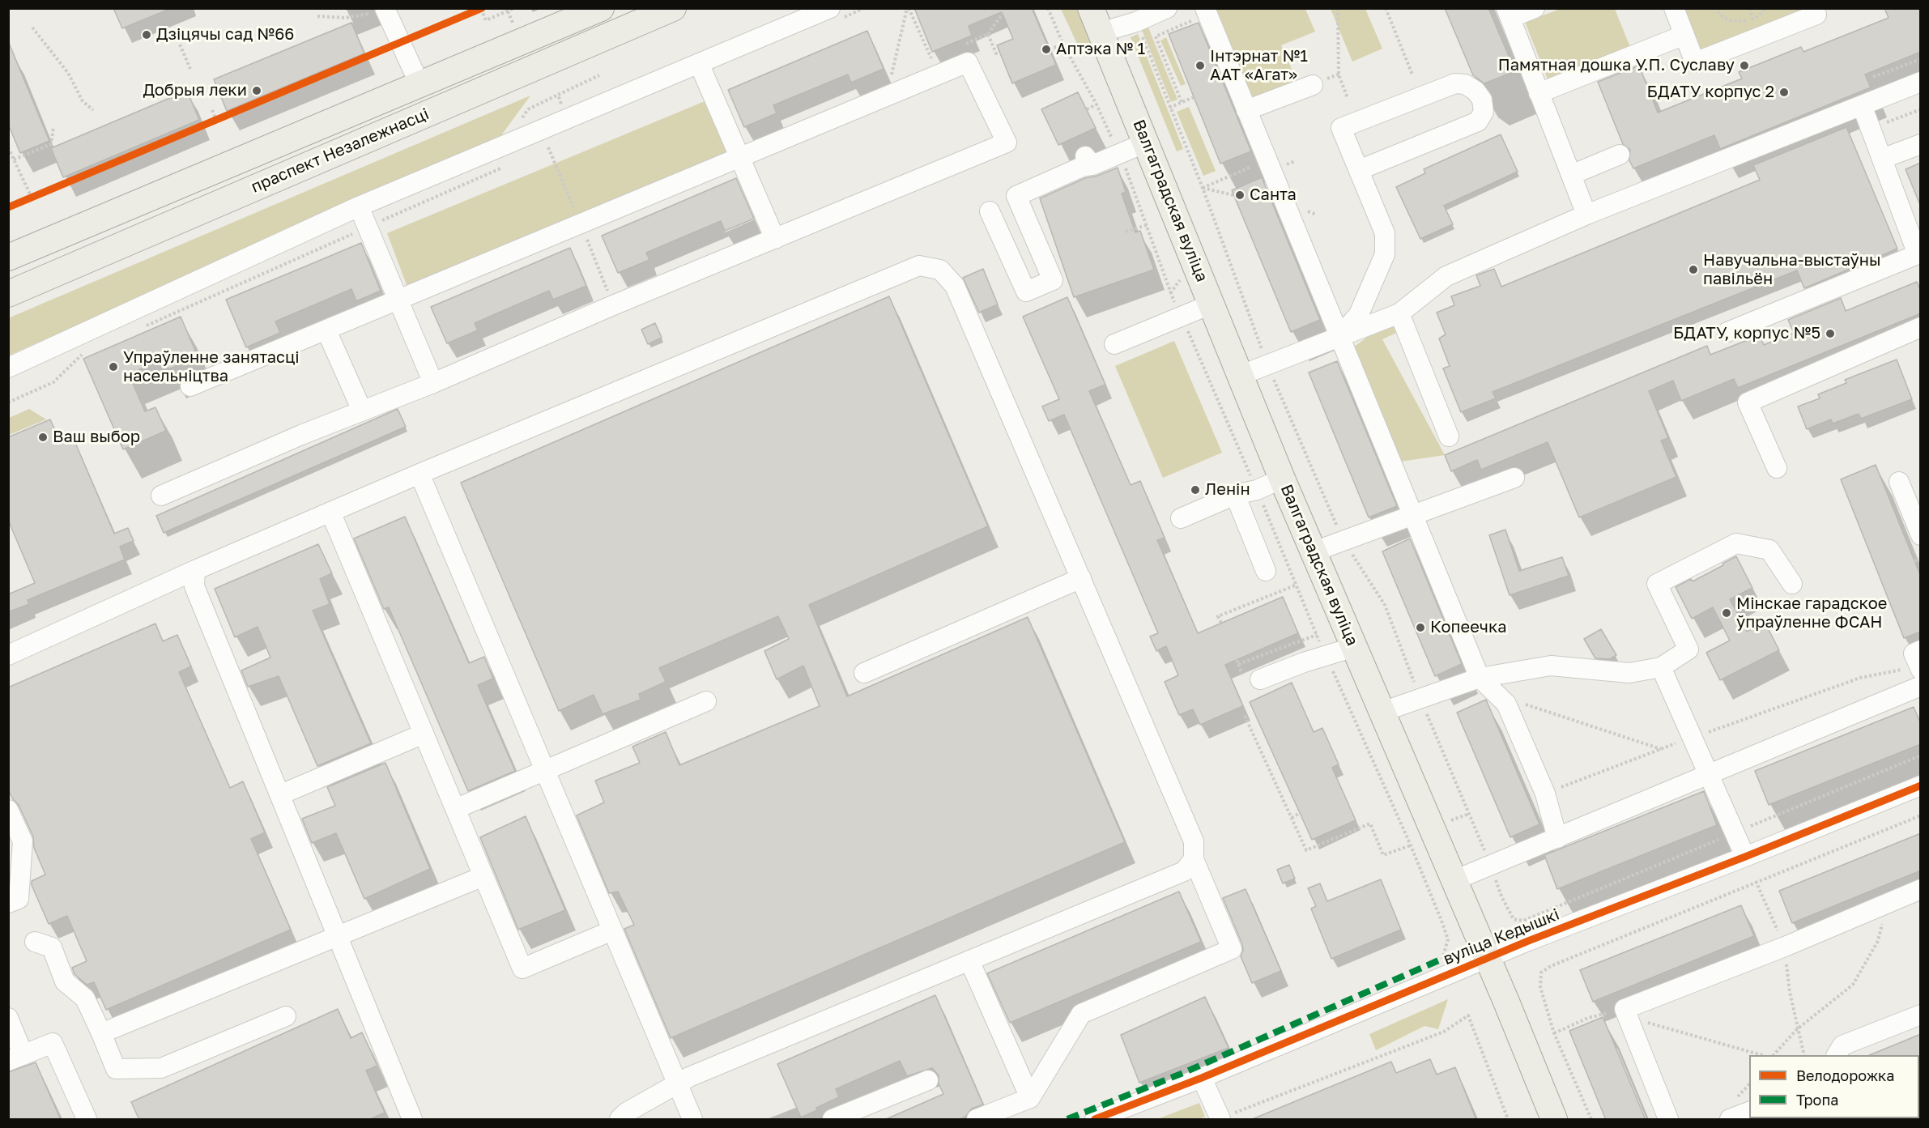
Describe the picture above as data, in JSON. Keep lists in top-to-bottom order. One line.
{"streets":{"main road":["праспект Незалежнасці","Валгаградская вуліца"],"street":["вуліца Кедышкі"]},"crossings":[["Валгаградская вуліца","вуліца Кедышкі"]],"places":["Дзіцячы сад №66","Аптэка № 1","Інтэрнат №1 ААТ «Агат»","Памятная дошка У.П. Суславу","Добрыя леки","БДАТУ корпус 2","Санта","Навучальна-выстаўны павільён","БДАТУ, корпус №5","Упраўленне занятасці насельніцтва","Ваш выбор","Ленін","Мінскае гарадское ўпраўленне ФСАН","Копеечка"],"legend":["Велодорожка","Тропа"]}
